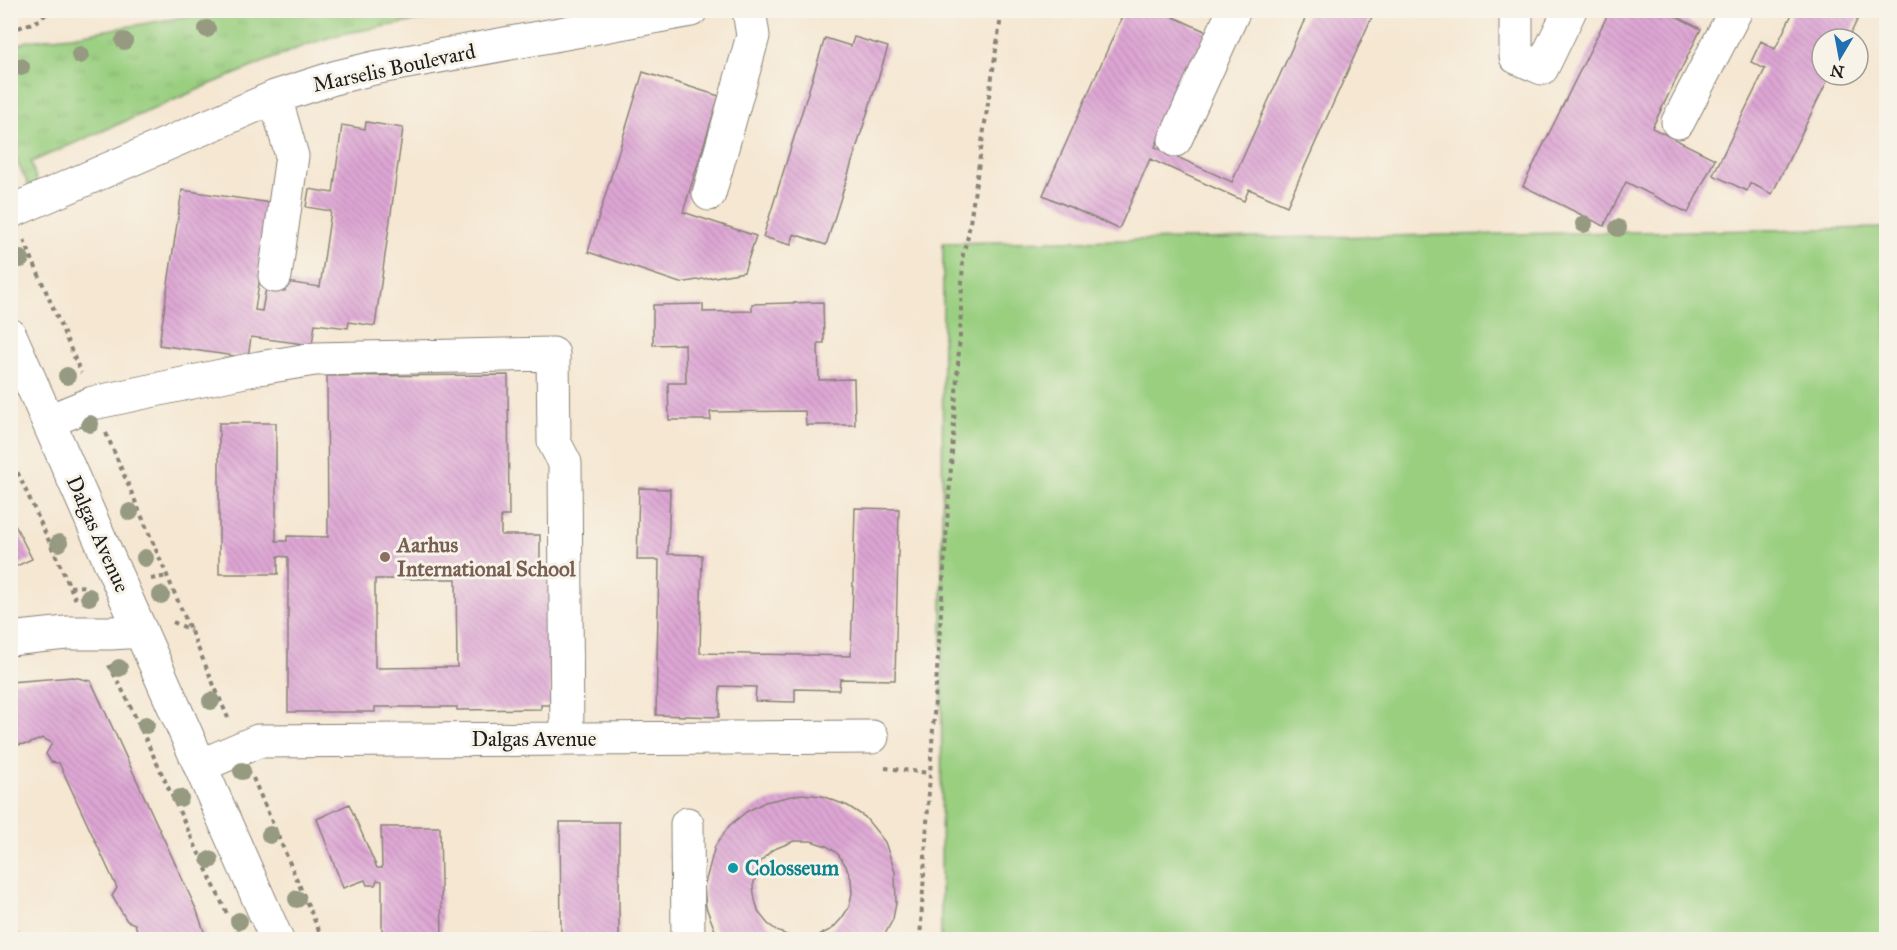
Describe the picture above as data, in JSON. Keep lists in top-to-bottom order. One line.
{"streets":{"street":["Marselis Boulevard","Dalgas Avenue"]},"places":["Aarhus International School","Colosseum"],"north":"bottom"}
